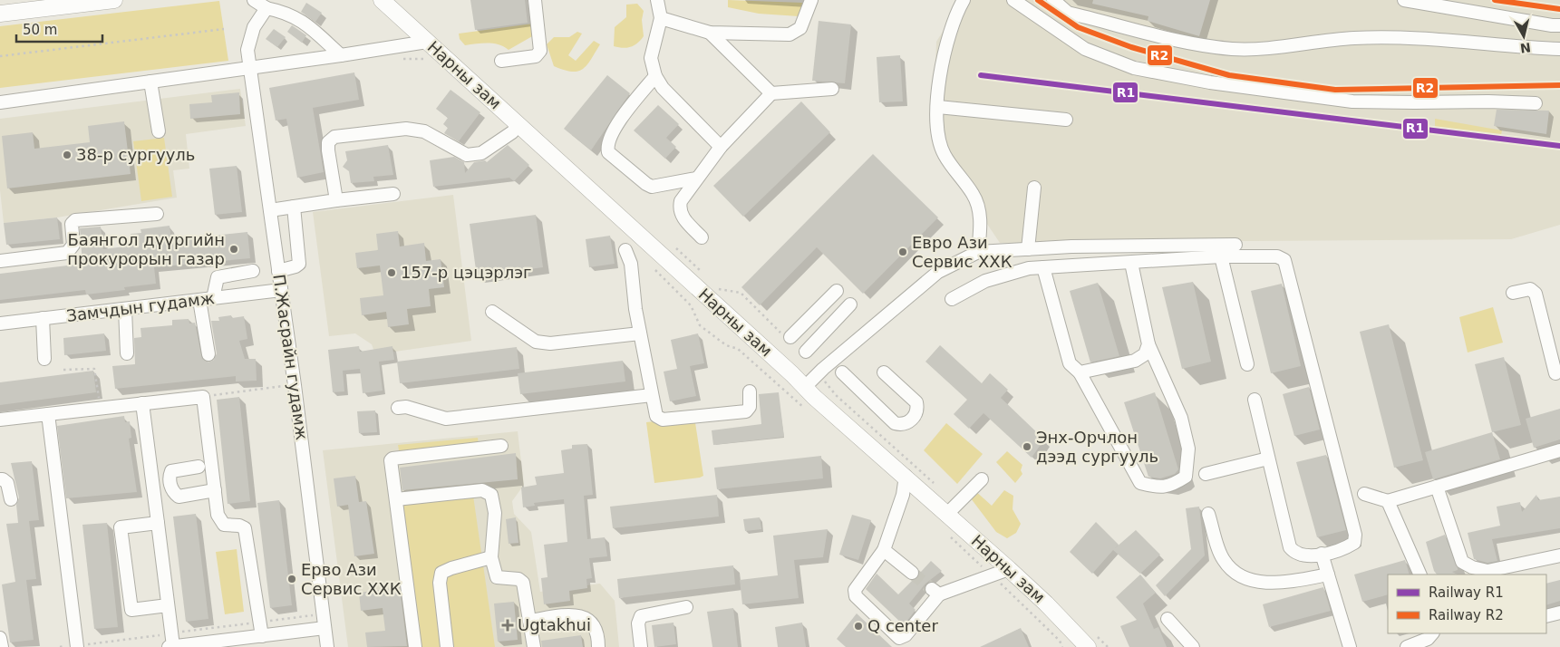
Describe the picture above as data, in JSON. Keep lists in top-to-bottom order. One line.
{"streets":{"main road":["Нарны зам"],"street":["Замчдын гудамж","П.Жасрайн гудамж"]},"crossings":[["Замчдын гудамж","П.Жасрайн гудамж"]],"places":{"other":["38-р сургууль","Баянгол дүүргийн прокурорын газар","Евро Ази Сервис ХХК","157-р цэцэрлэг","Энх-Орчлон дээд сургууль","Ерво Ази Сервис ХХК","Q center"],"health":["Ugtakhui"]},"lines":["rail line R2","rail line R1"],"legend":["Railway R1","Railway R2"],"scale_bar":"50 m","north":"bottom"}
